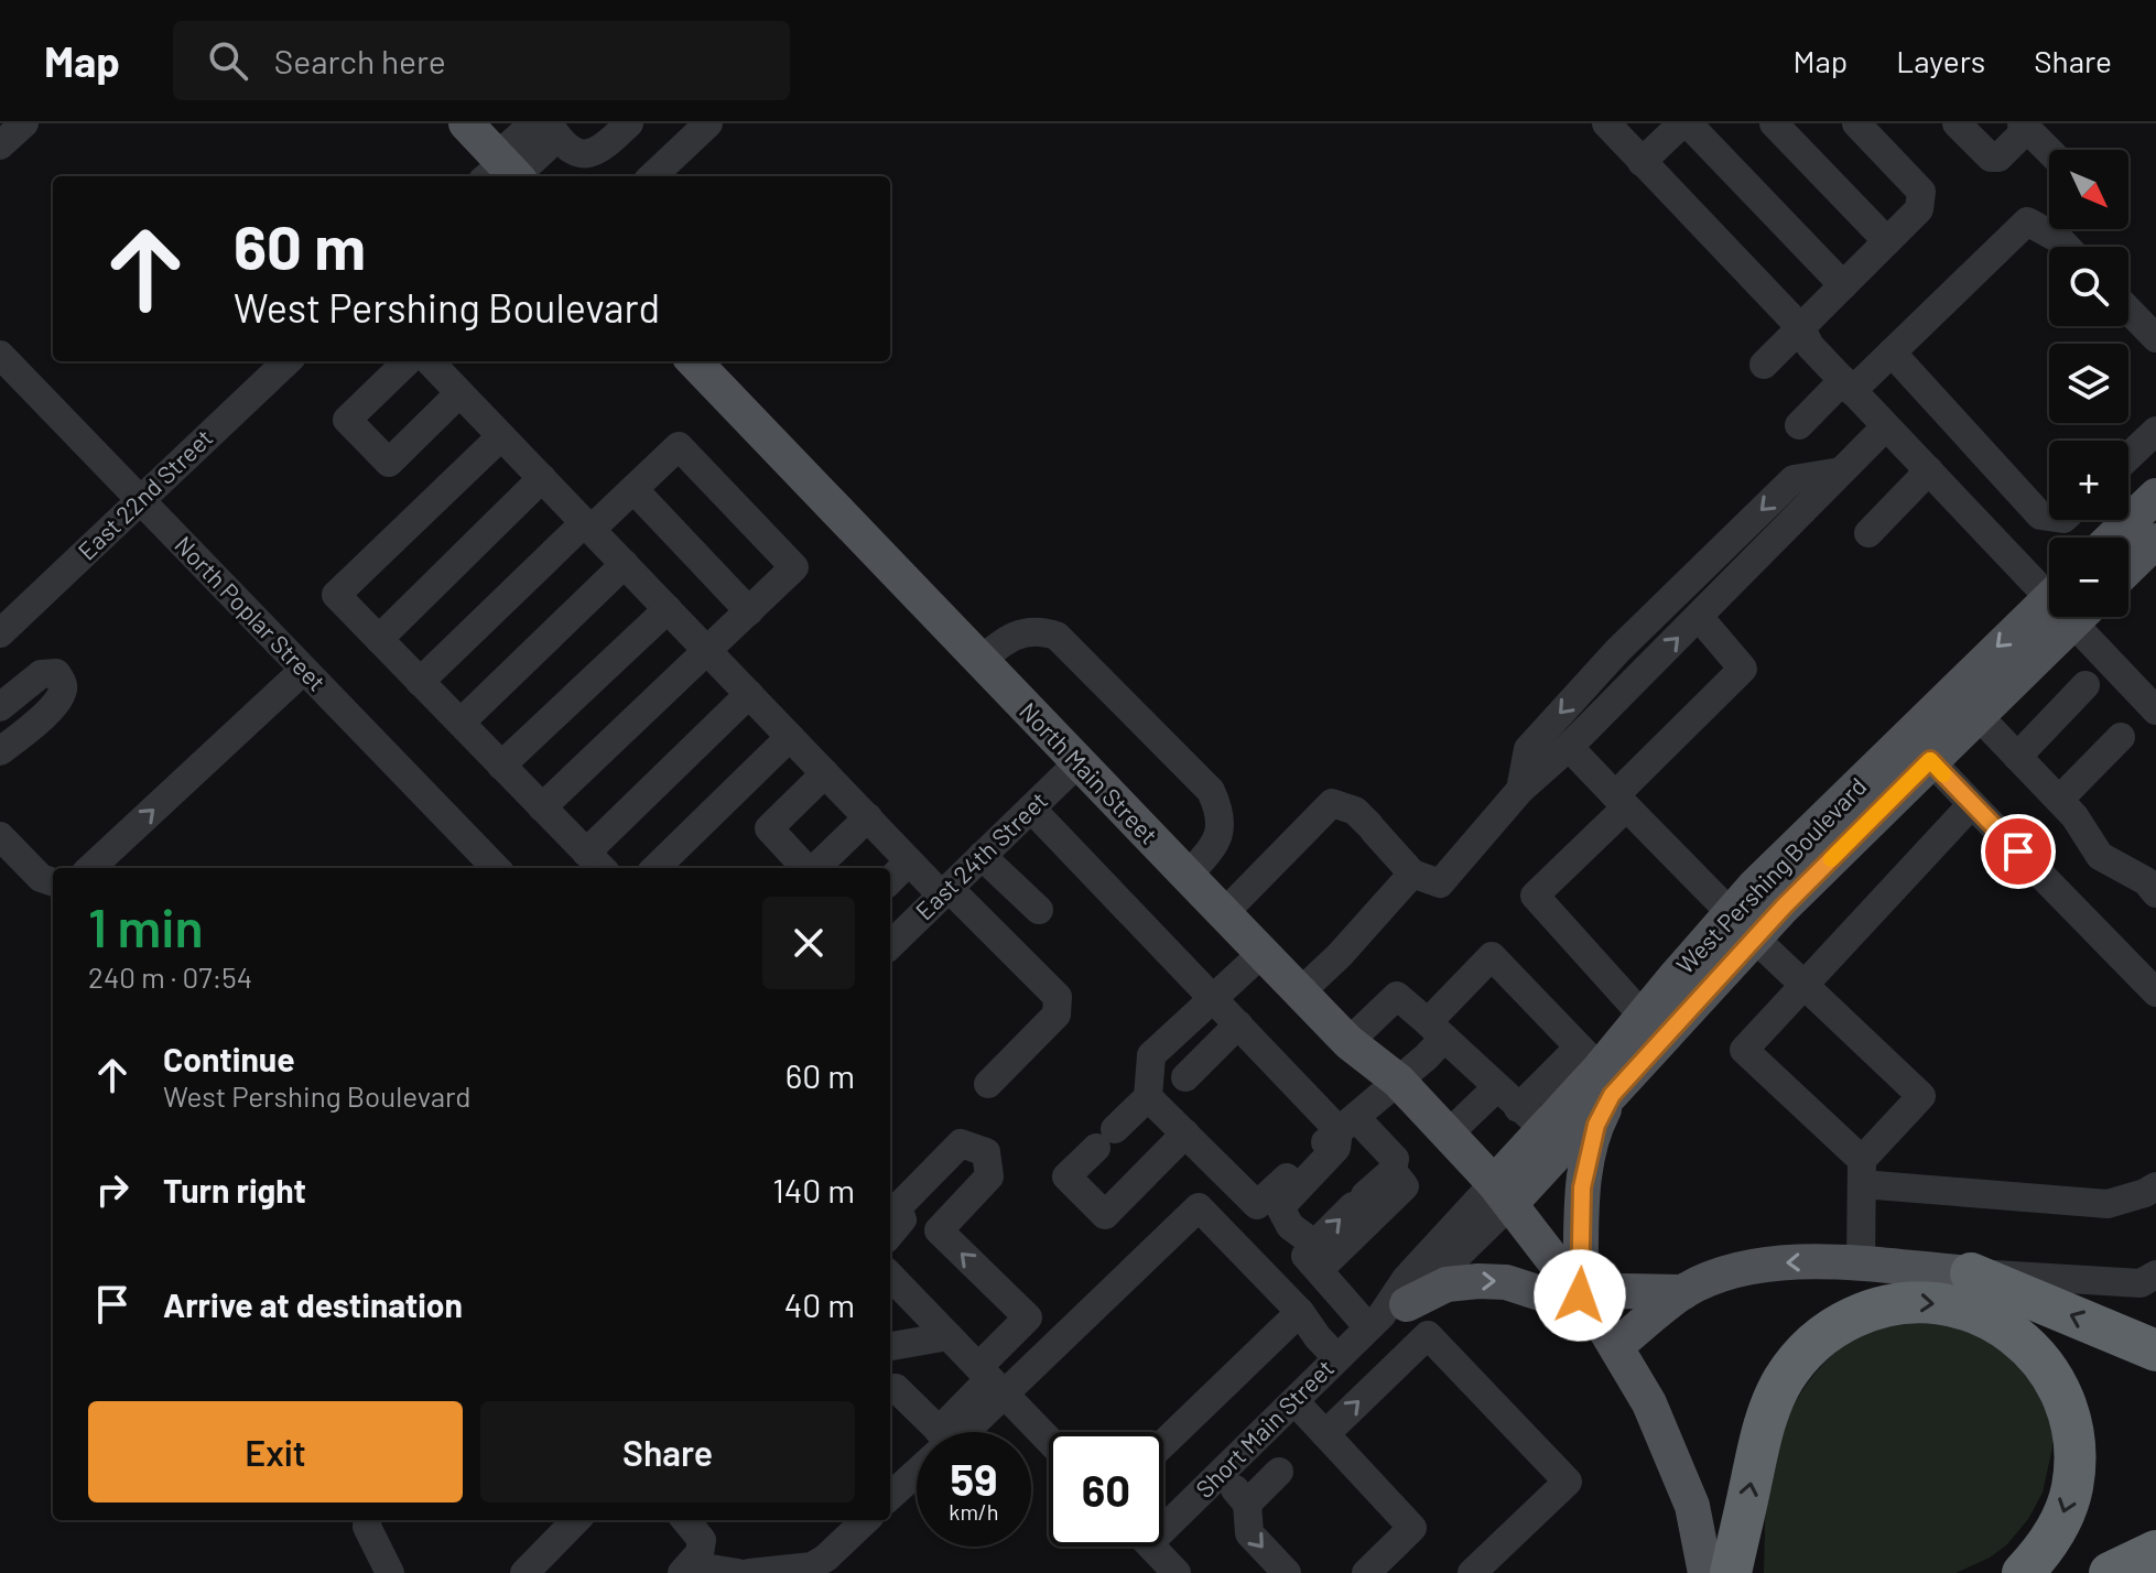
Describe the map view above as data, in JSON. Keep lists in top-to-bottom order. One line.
{"streets":{"main road":["North Main Street","West Pershing Boulevard"],"street":["East 22nd Street","North Poplar Street","East 24th Street","Short Main Street"]},"crossings":[["East 22nd Street","North Poplar Street"],["North Main Street","East 24th Street"],["North Main Street","West Pershing Boulevard"],["North Main Street","Short Main Street"],["West Pershing Boulevard","Short Main Street"]],"north":"bottom right","page":{"header":"Map","search":"Search here","nav":["Map","Layers","Share"],"map_buttons":["+","−"],"turn":["60 m","West Pershing Boulevard"],"heading":["1 min","240 m · 07:54"],"list":[{"name":"Continue","note":"West Pershing Boulevard","value":"60 m"},{"name":"Turn right","value":"140 m"},{"name":"Arrive at destination","value":"40 m"}],"buttons":["Exit","Share"],"speed":"59 km/h","limit":"60"}}
